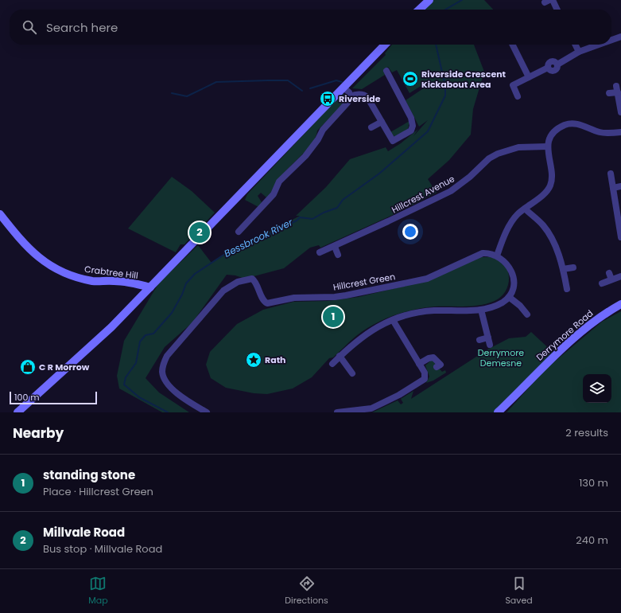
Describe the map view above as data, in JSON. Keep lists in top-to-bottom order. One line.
{"streets":{"main road":["Crabtree Hill","Derrymore Road"],"street":["Hillcrest Avenue","Hillcrest Green"]},"water":["Bessbrook River"],"parks":["Derrymore Demesne"],"places":{"sports":["Riverside Crescent Kickabout Area"],"bus stop":["Riverside"],"place":["Rath"],"shop":["C R Morrow"]},"scale_bar":"100 m","page":{"search":"Search here","pins":["2","1"],"scale":"100 m","heading":["Nearby","2 results"],"list":[{"mark":"1","name":"standing stone","note":"Place · Hillcrest Green","value":"130 m"},{"mark":"2","name":"Millvale Road","note":"Bus stop · Millvale Road","value":"240 m"}],"nav":["Map","Directions","Saved"]}}
